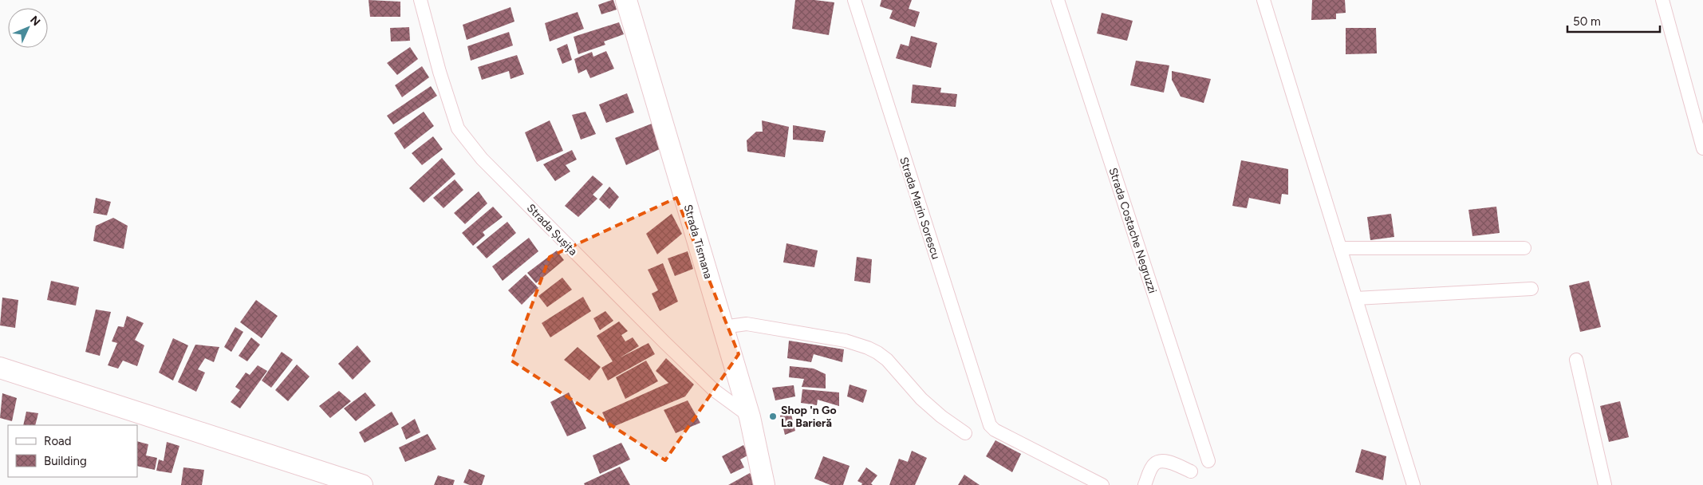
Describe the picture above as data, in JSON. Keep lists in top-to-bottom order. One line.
{"streets":{"main road":["Strada Tismana"],"street":["Strada Marin Sorescu","Strada Șușița","Strada Costache Negruzzi"]},"crossings":[["Strada Șușița","Strada Tismana"]],"places":["Shop 'n Go La Barieră"],"legend":["Road","Building"],"scale_bar":"50 m","north":"top right"}
